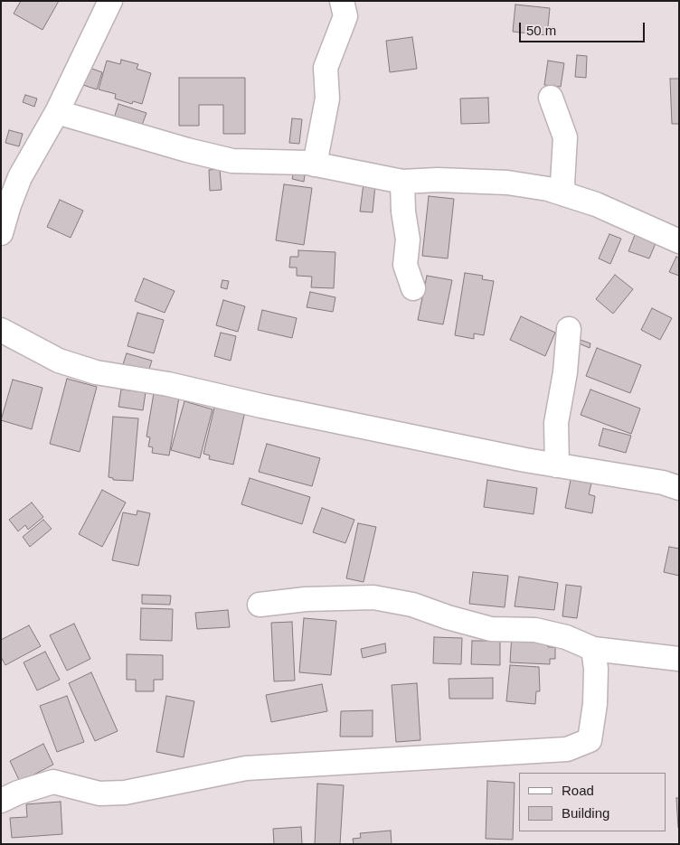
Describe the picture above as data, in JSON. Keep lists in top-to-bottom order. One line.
{"legend":["Road","Building"],"scale_bar":"50 m"}
